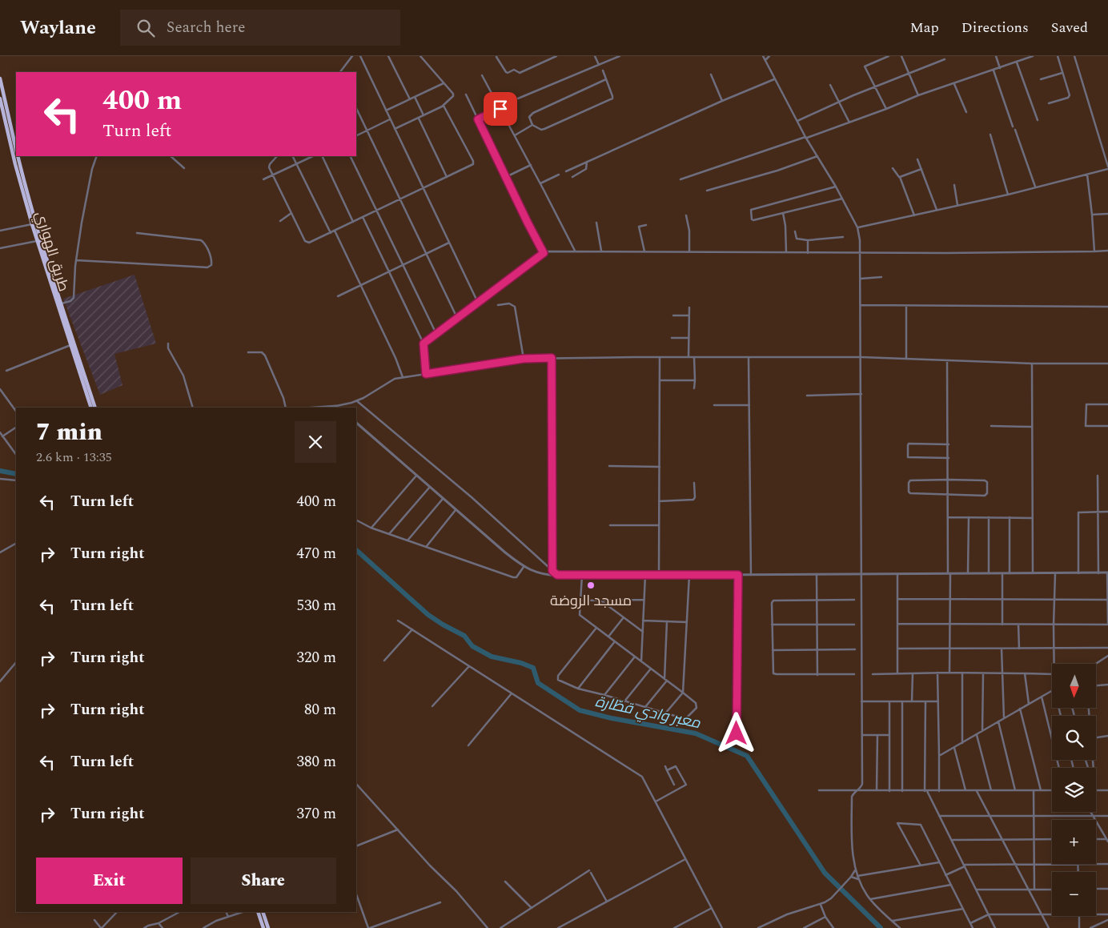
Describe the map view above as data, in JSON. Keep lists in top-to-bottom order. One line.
{"streets":{"highway":["طريق الهواري"]},"water":["معبر وادي قطّارة"],"places":["مسجد الروضة"],"north":"bottom","page":{"header":"Waylane","search":"Search here","nav":["Map","Directions","Saved"],"turn":["400 m","Turn left"],"heading":["7 min","2.6 km · 13:35"],"list":[{"name":"Turn left","value":"400 m"},{"name":"Turn right","value":"470 m"},{"name":"Turn left","value":"530 m"},{"name":"Turn right","value":"320 m"},{"name":"Turn right","value":"80 m"},{"name":"Turn left","value":"380 m"},{"name":"Turn right","value":"370 m"}],"map_buttons":["+","−"],"buttons":["Exit","Share"]}}
